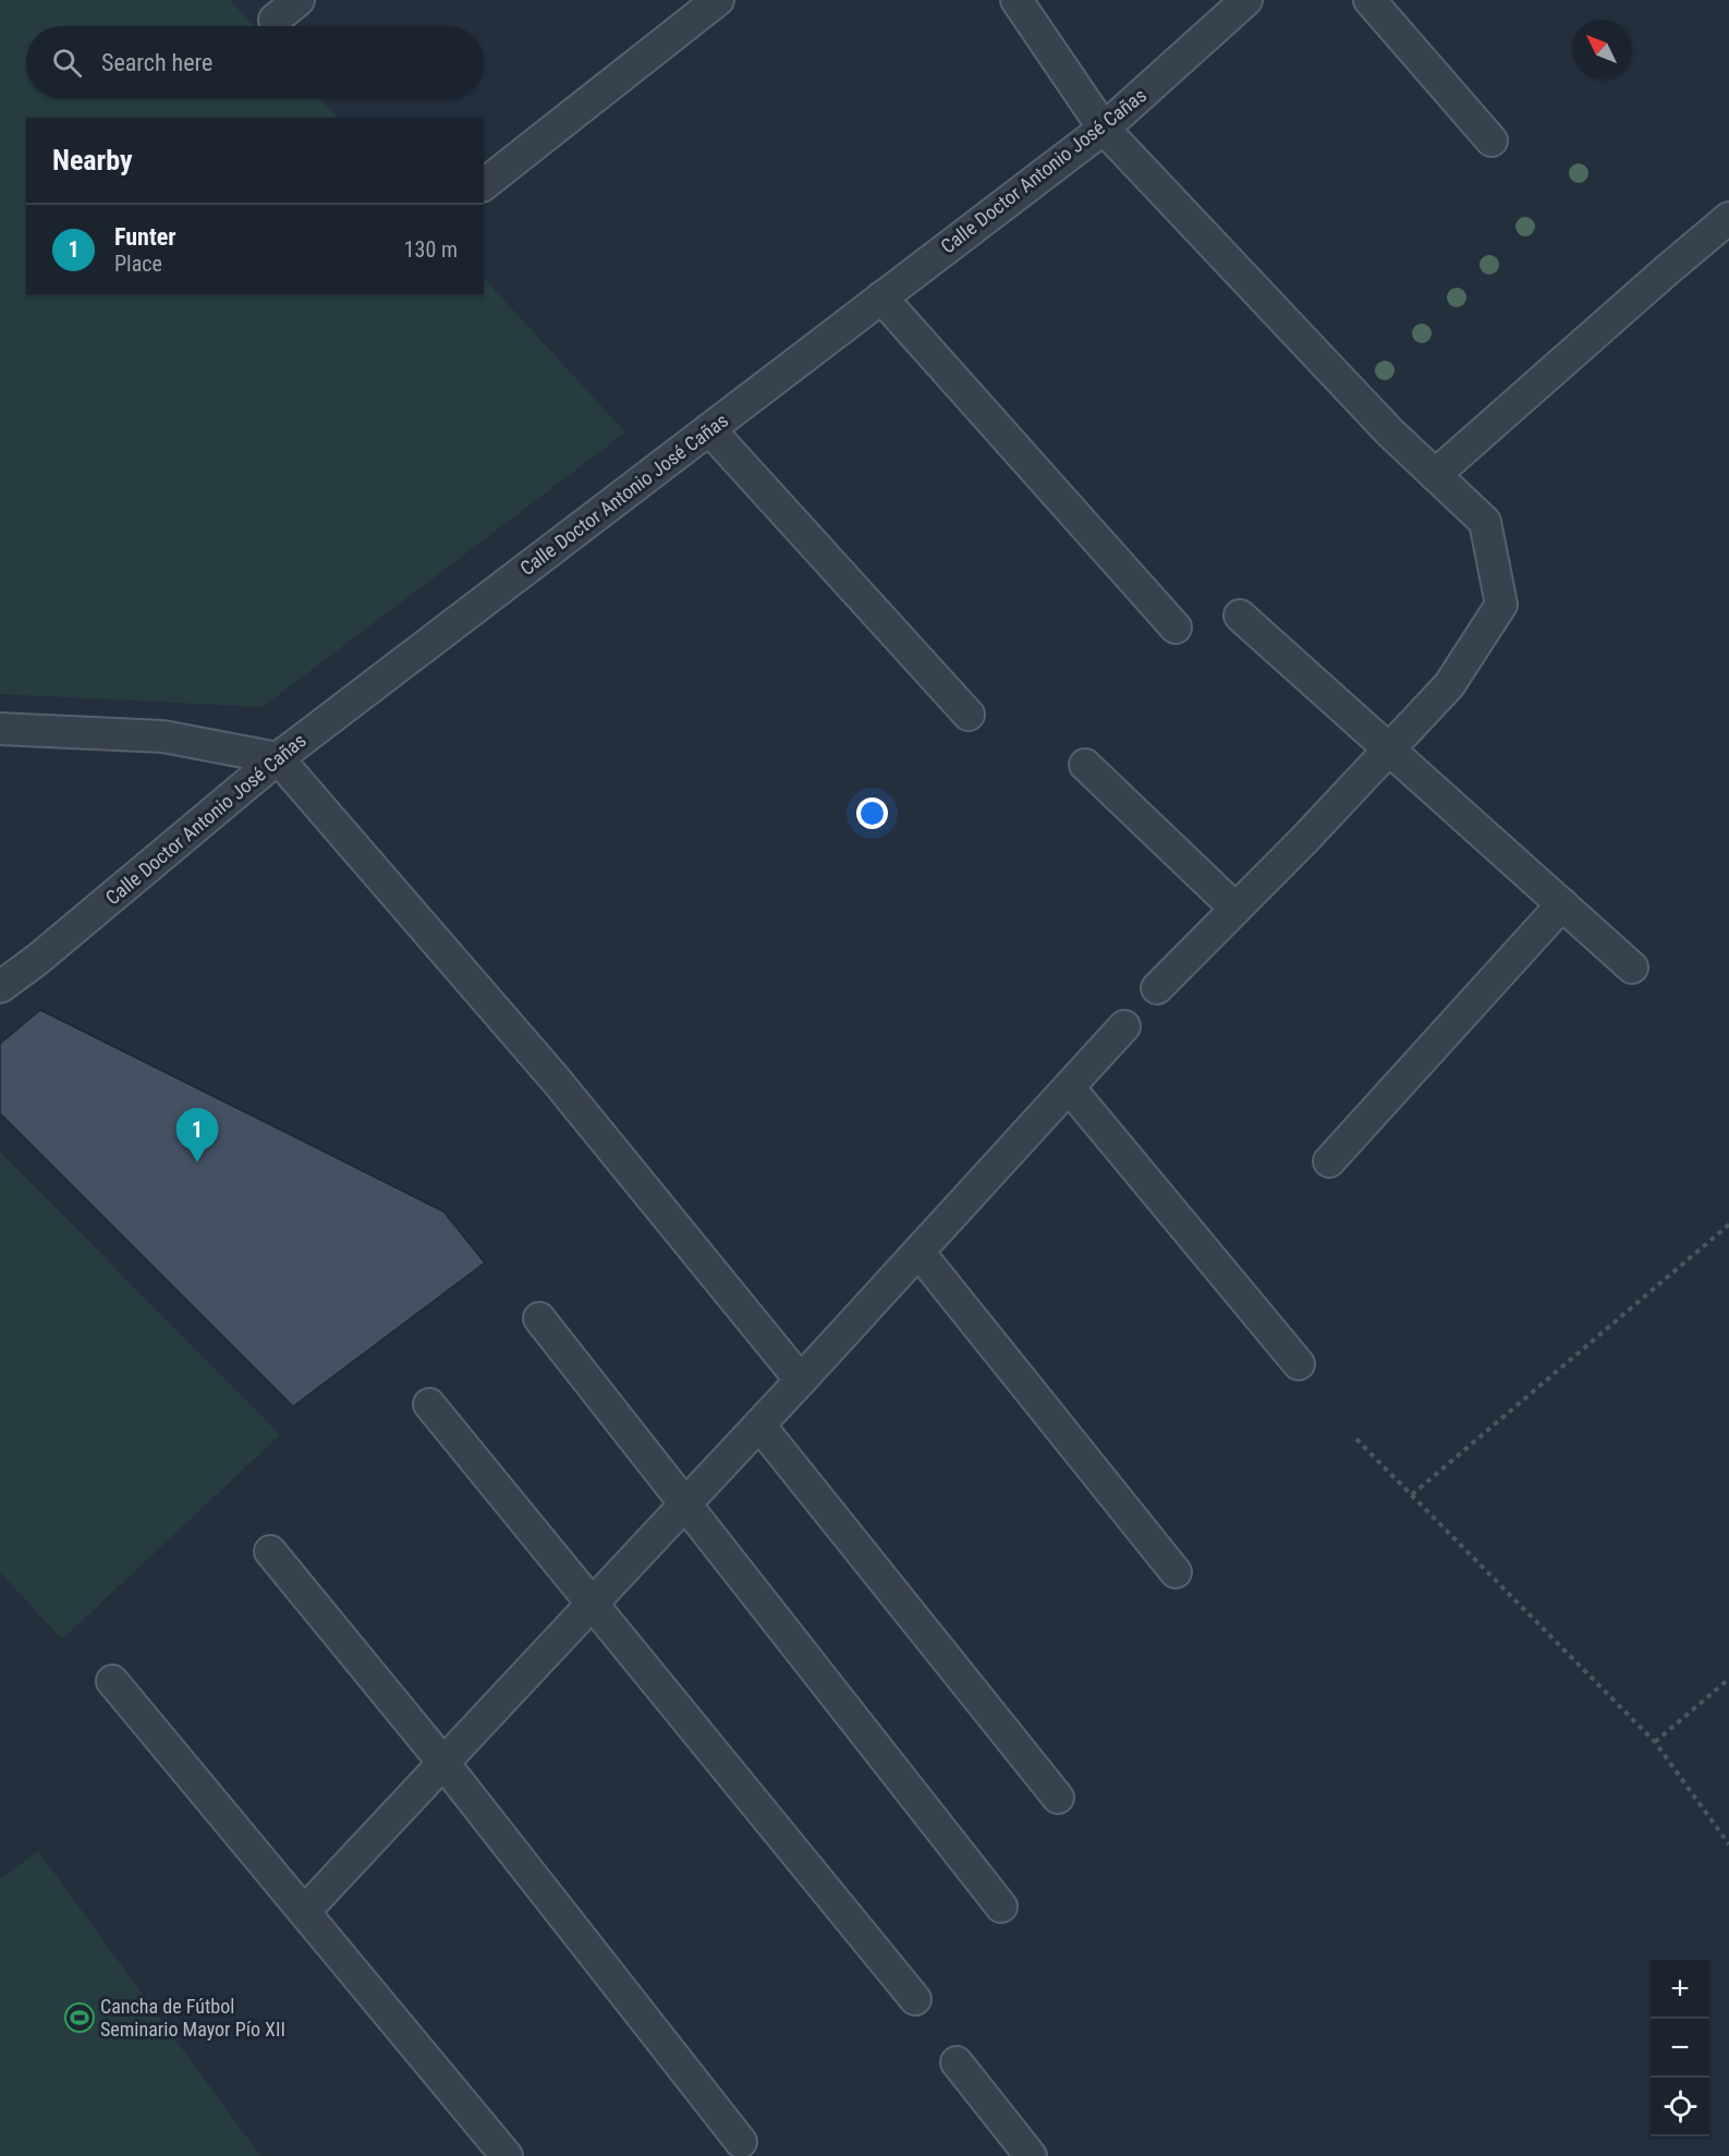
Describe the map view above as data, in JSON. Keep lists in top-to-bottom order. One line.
{"streets":{"street":["Calle Doctor Antonio José Cañas"]},"places":{"sports":["Cancha de Fútbol Seminario Mayor Pío XII"]},"north":"top left","page":{"search":"Search here","heading":"Nearby","list":[{"mark":"1","name":"Funter","note":"Place","value":"130 m"}],"pins":"1","map_buttons":["+","−"]}}
